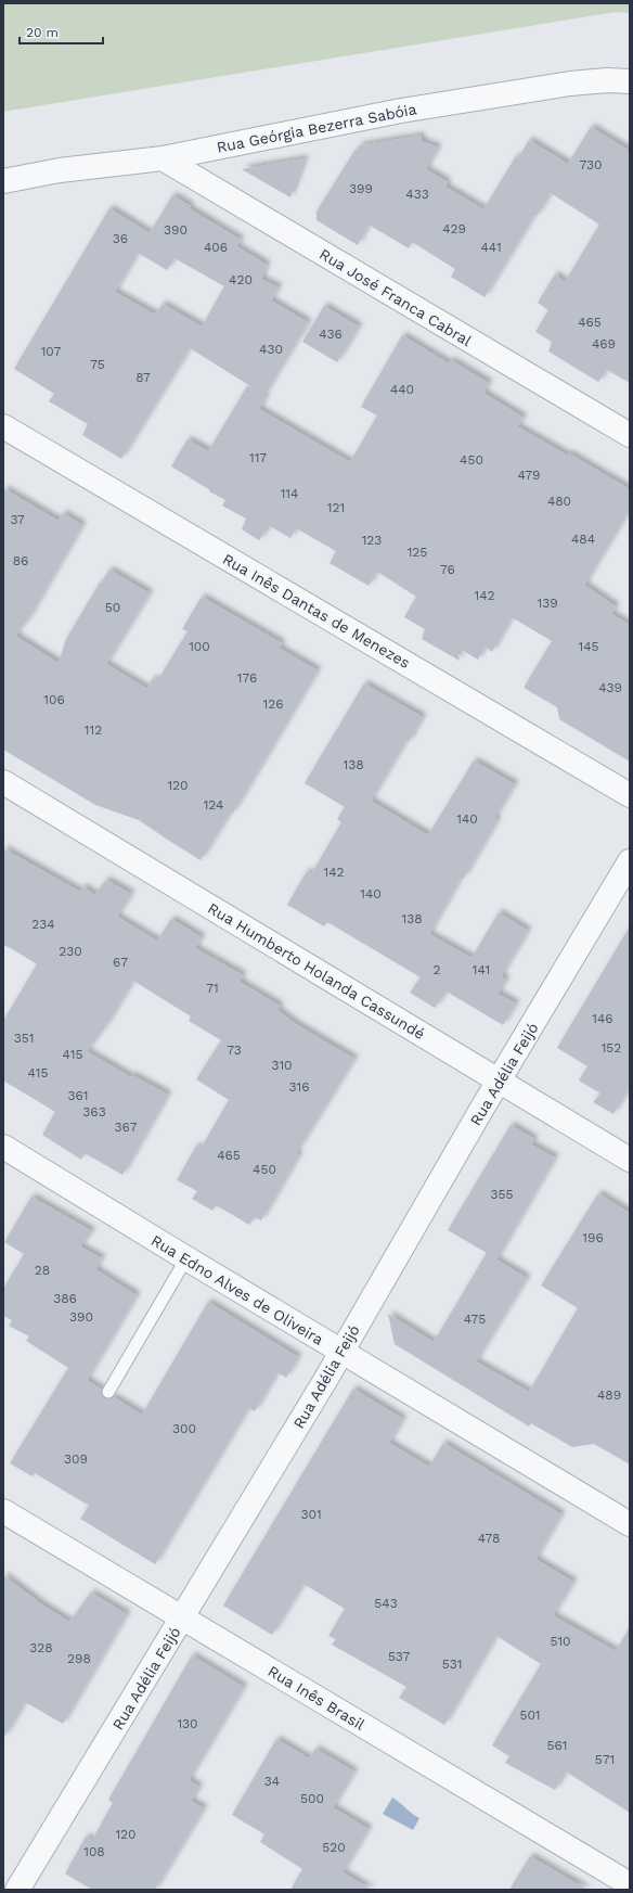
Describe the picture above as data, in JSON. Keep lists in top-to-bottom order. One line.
{"streets":{"street":["Rua Geórgia Bezerra Sabóia","Rua José Franca Cabral","Rua Inês Dantas de Menezes","Rua Humberto Holanda Cassundé","Rua Adélia Feijó","Rua Edno Alves de Oliveira","Rua Inês Brasil"]},"crossings":[["Rua Geórgia Bezerra Sabóia","Rua José Franca Cabral"],["Rua Humberto Holanda Cassundé","Rua Adélia Feijó"],["Rua Adélia Feijó","Rua Edno Alves de Oliveira"],["Rua Adélia Feijó","Rua Inês Brasil"]],"house_numbers":["730","399","433","429","390","36","406","441","420","465","436","469","430","107","75","87","440","117","450","479","114","480","121","37","484","123","125","86","76","142","139","50","100","145","176","439","106","126","112","138","120","124","140","142","140","138","234","230","67","2","141","71","146","351","152","73","415","310","415","316","361","363","367","465","450","355","196","28","386","390","475","489","300","309","301","478","543","510","328","537","298","531","501","130","561","571","34","500","120","520","108"],"scale_bar":"20 m"}
